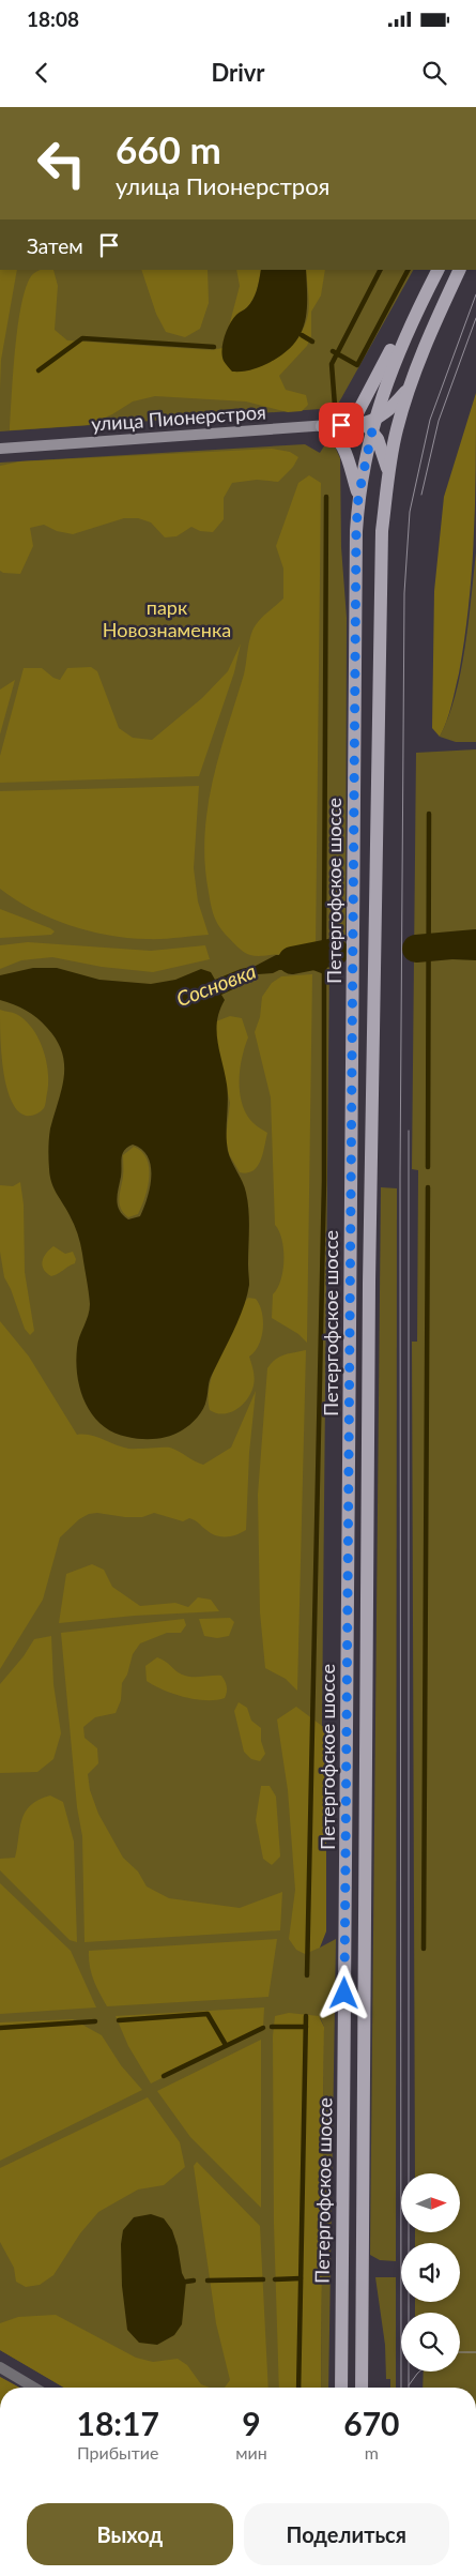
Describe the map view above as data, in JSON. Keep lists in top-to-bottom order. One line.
{"streets":{"main road":["Петергофское шоссе"],"street":["улица Пионерстроя"]},"water":["Сосновка"],"parks":["парк Новознаменка"],"north":"right","page":{"status":"18:08","header":"Drivr","turn":["660 m","улица Пионерстроя"],"then":"Затем","eta":["18:17","Прибытие","9","мин","670","m"],"buttons":["Выход","Поделиться"]}}
